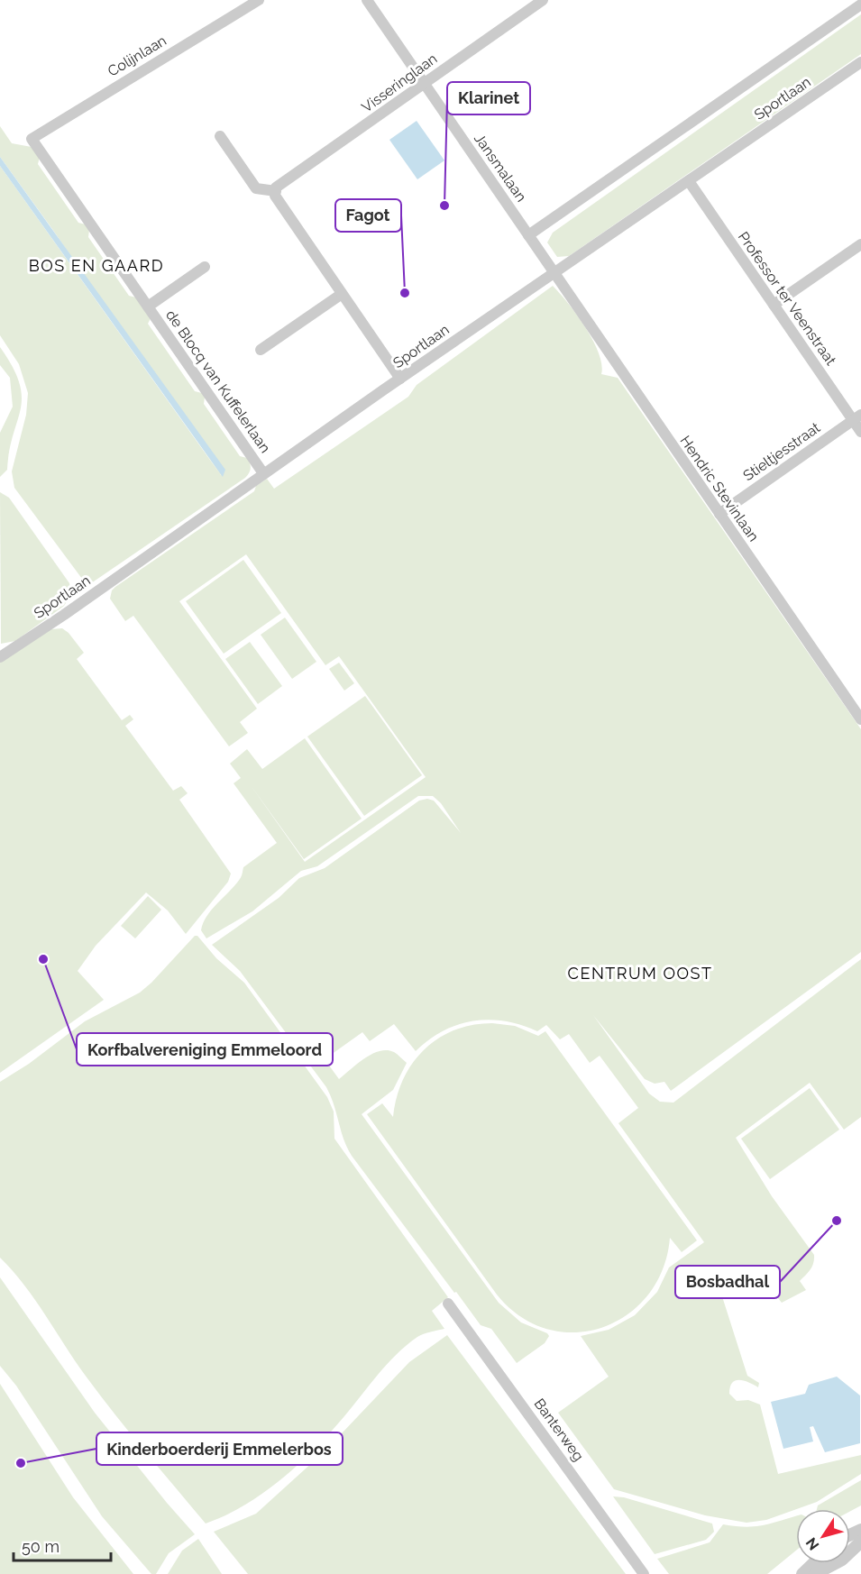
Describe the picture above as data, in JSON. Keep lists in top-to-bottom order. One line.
{"streets":{"street":["Colijnlaan","Visseringlaan","Sportlaan","Jansmalaan","Professor ter Veenstraat","de Blocq van Kuffelerlaan","Stieltjesstraat","Hendric Stevinlaan","Banterweg"]},"crossings":[["Colijnlaan","de Blocq van Kuffelerlaan"],["Visseringlaan","Jansmalaan"],["Sportlaan","Jansmalaan"],["Sportlaan","Professor ter Veenstraat"],["Sportlaan","de Blocq van Kuffelerlaan"],["Sportlaan","Hendric Stevinlaan"],["Jansmalaan","Hendric Stevinlaan"],["Professor ter Veenstraat","Stieltjesstraat"],["Stieltjesstraat","Hendric Stevinlaan"]],"districts":["BOS EN GAARD","CENTRUM OOST"],"places":["Klarinet","Fagot","Korfbalvereniging Emmeloord","Bosbadhal","Kinderboerderij Emmelerbos"],"scale_bar":"50 m","north":"bottom left"}
